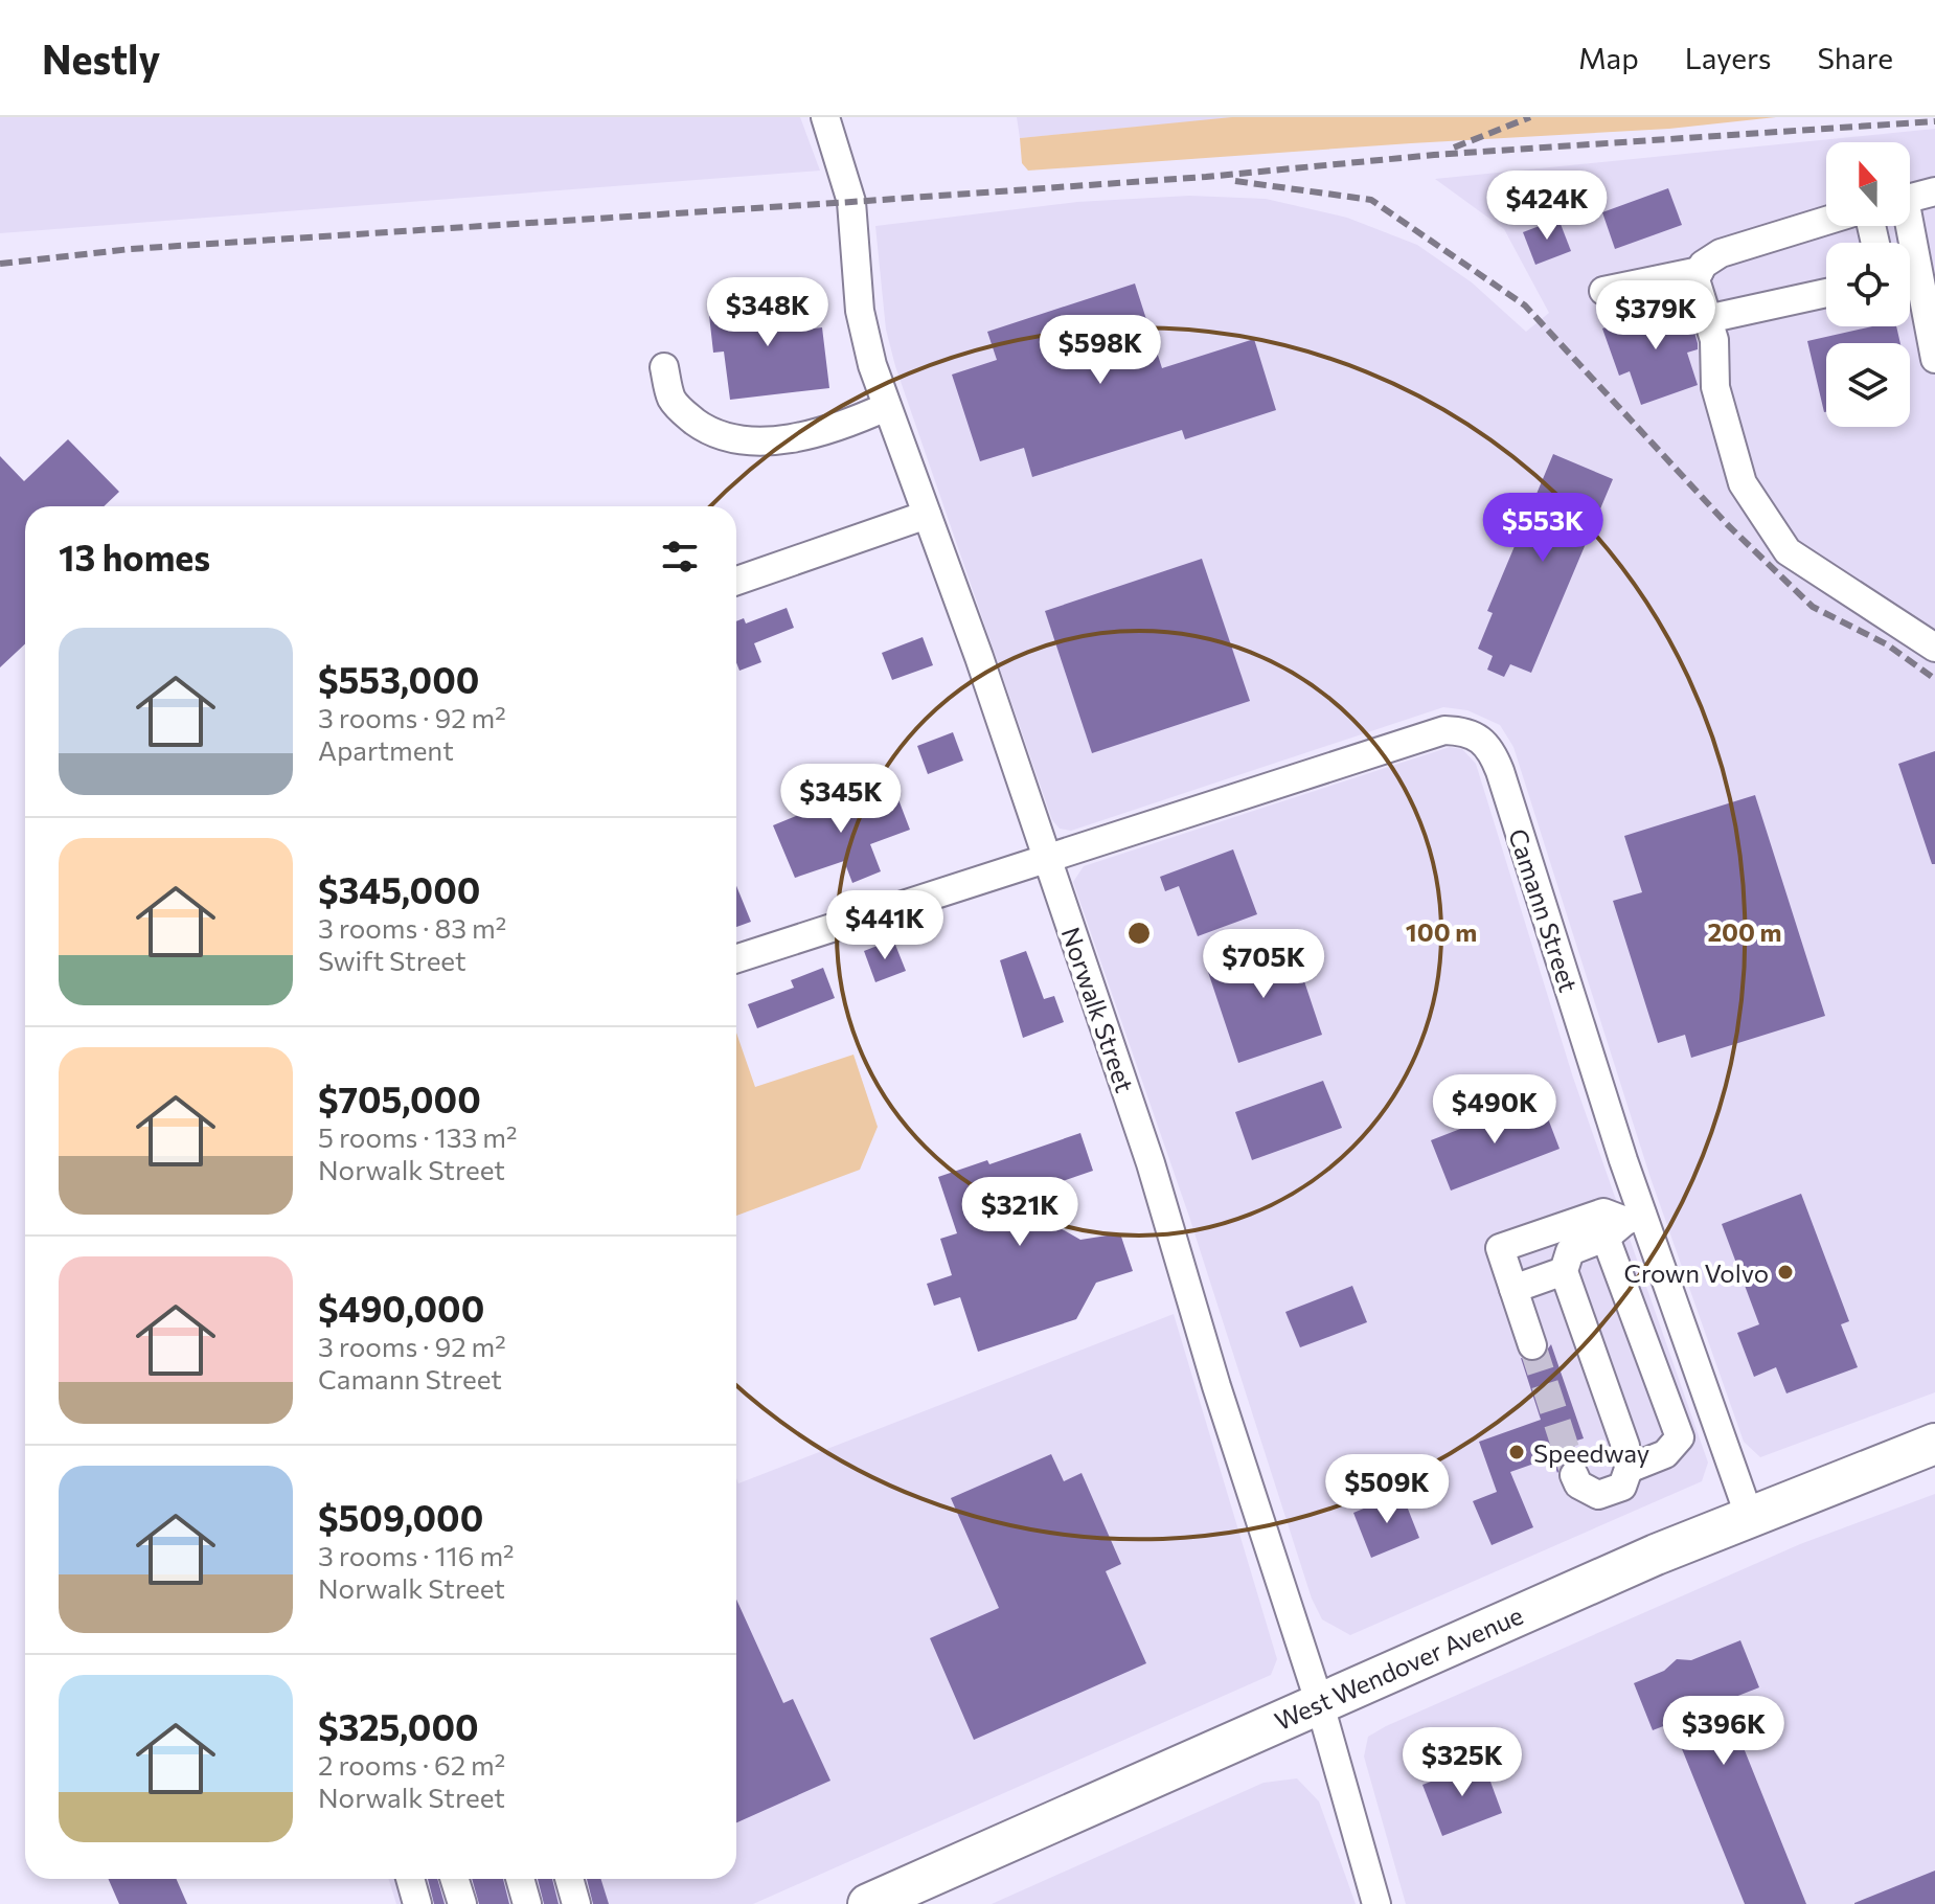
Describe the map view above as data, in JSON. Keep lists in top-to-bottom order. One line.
{"streets":{"highway":["West Wendover Avenue"],"street":["Camann Street","Norwalk Street"]},"crossings":[["Camann Street","Norwalk Street"],["Camann Street","West Wendover Avenue"],["Norwalk Street","West Wendover Avenue"]],"places":["Crown Volvo","Speedway"],"north":"top","page":{"header":"Nestly","nav":["Map","Layers","Share"],"price":["$424K","$348K","$379K","$598K","$553K","$345K","$441K","$705K","$490K","$321K","$509K","$396K","$325K"],"heading":"13 homes","list":[{"name":"$553,000","note":"3 rooms · 92 m² · Apartment"},{"name":"$345,000","note":"3 rooms · 83 m² · Swift Street"},{"name":"$705,000","note":"5 rooms · 133 m² · Norwalk Street"},{"name":"$490,000","note":"3 rooms · 92 m² · Camann Street"},{"name":"$509,000","note":"3 rooms · 116 m² · Norwalk Street"},{"name":"$325,000","note":"2 rooms · 62 m² · Norwalk Street"}]},"rings":["100 m","200 m"]}
